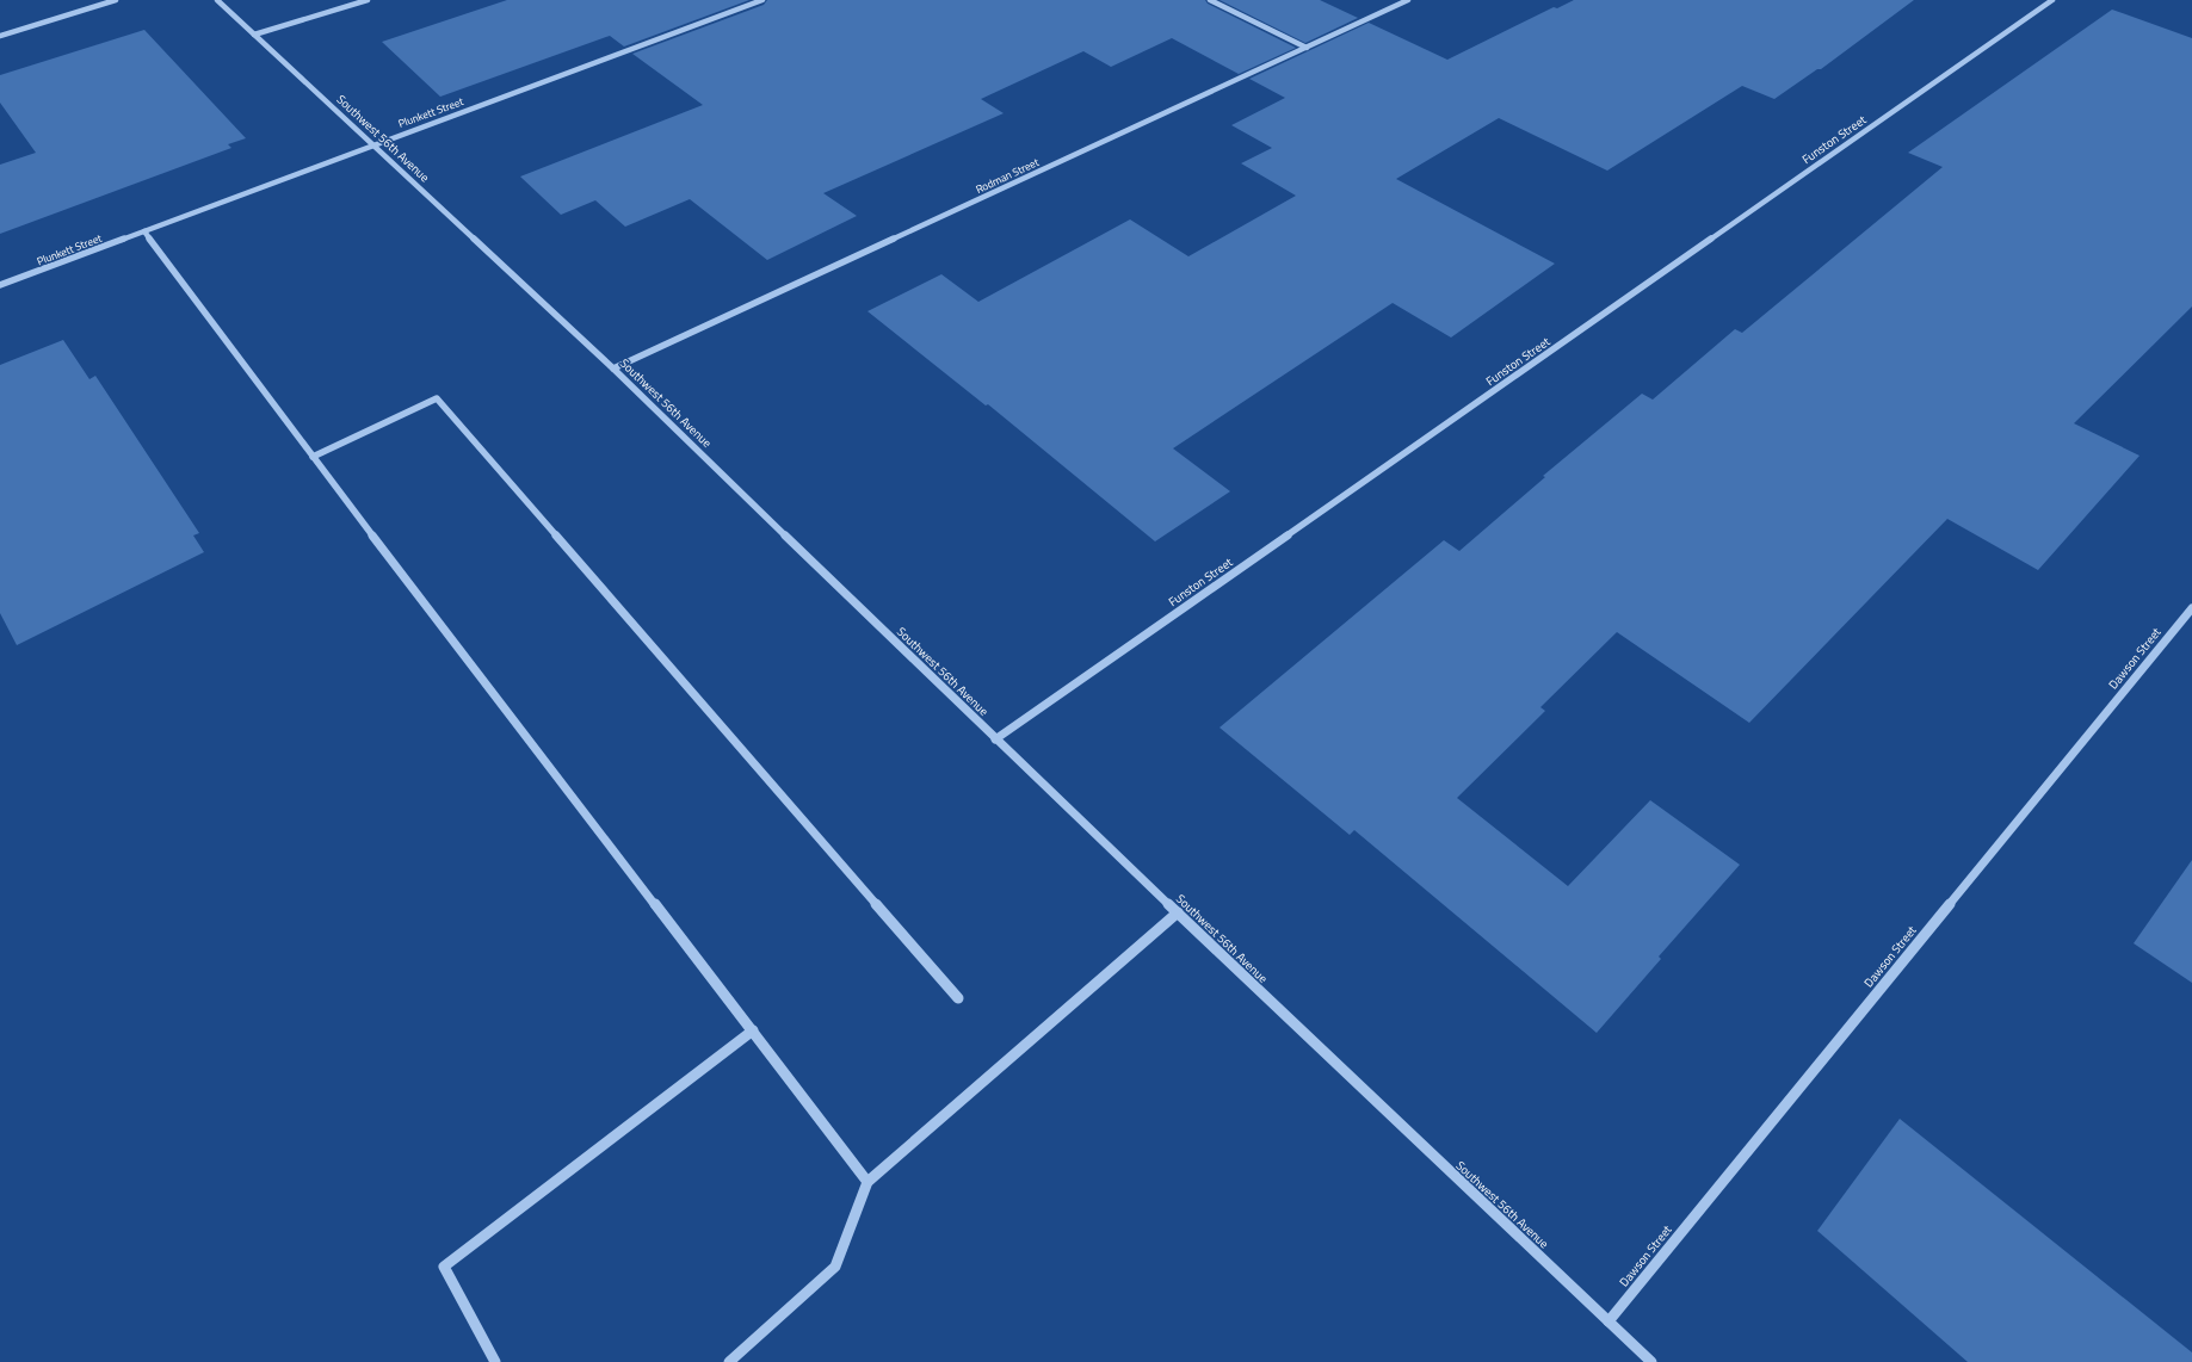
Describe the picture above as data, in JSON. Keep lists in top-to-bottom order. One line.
{"streets":{"street":["Plunkett Street","Southwest 56th Avenue","Funston Street","Rodman Street","Dawson Street"]},"crossings":[["Plunkett Street","Southwest 56th Avenue"],["Southwest 56th Avenue","Funston Street"],["Southwest 56th Avenue","Rodman Street"],["Southwest 56th Avenue","Dawson Street"]]}
